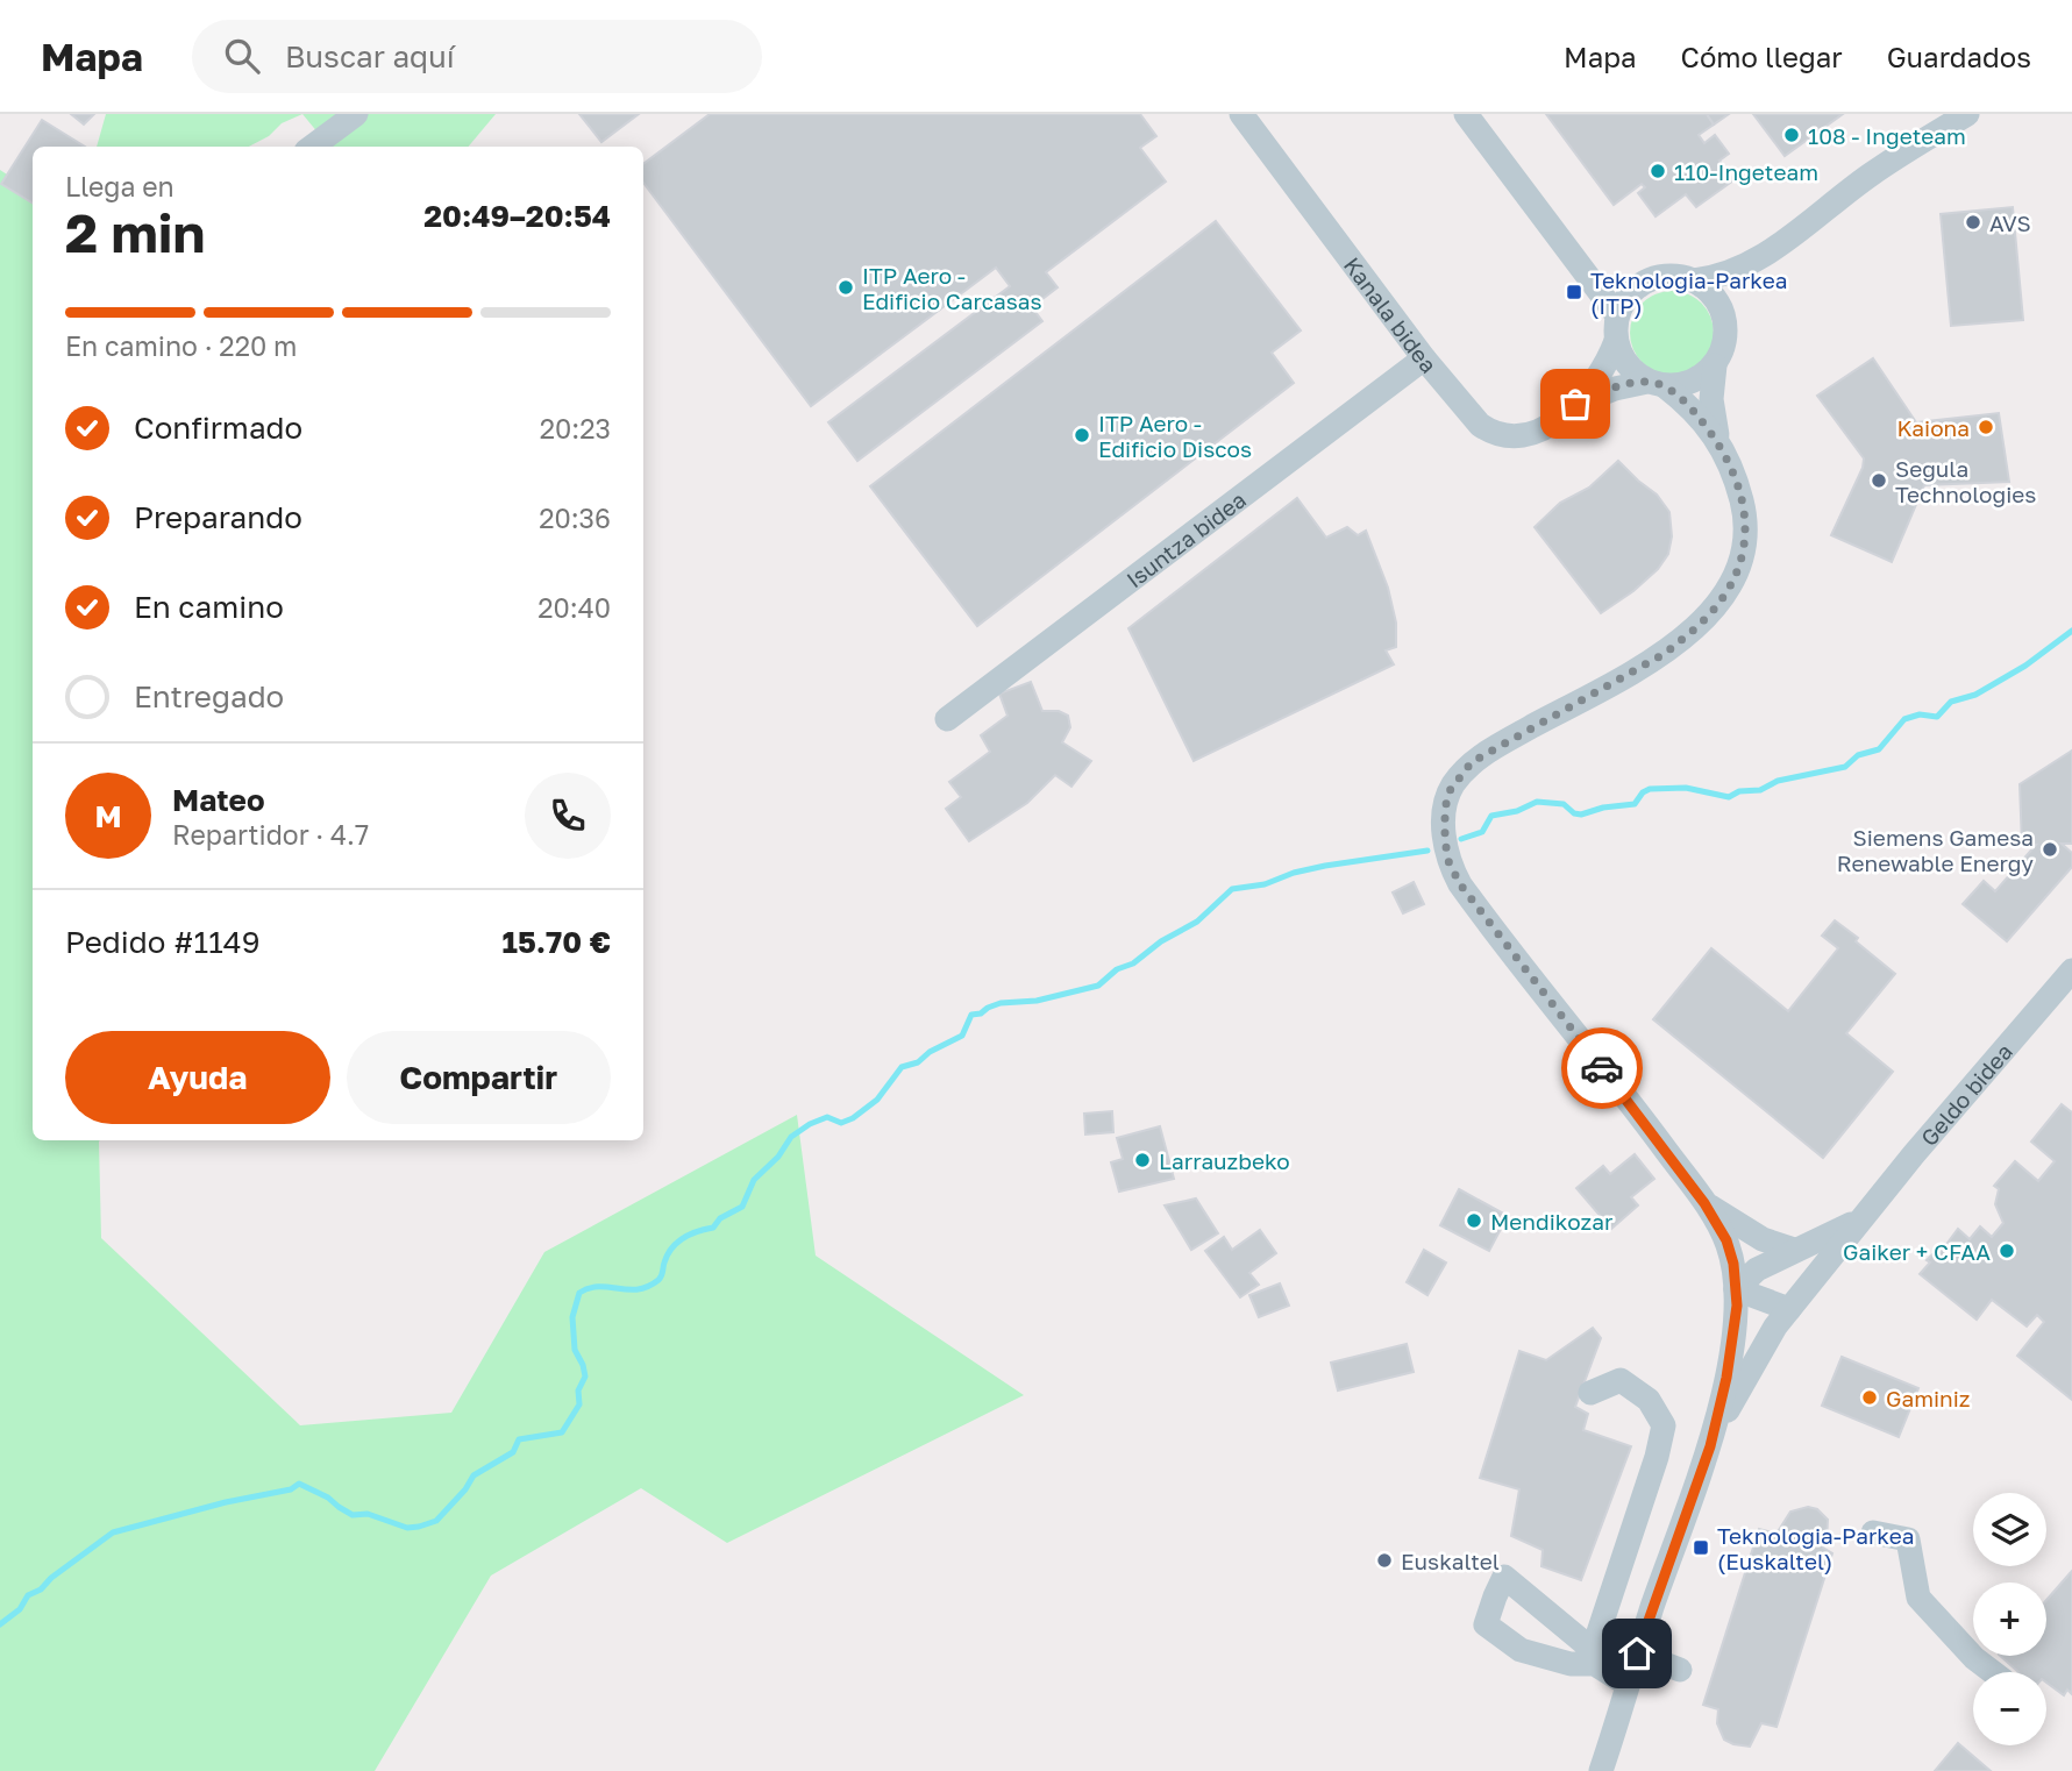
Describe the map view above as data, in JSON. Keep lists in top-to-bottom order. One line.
{"streets":{"street":["Kanala bidea","Isuntza bidea","Geldo bidea"]},"crossings":[["Kanala bidea","Isuntza bidea"]],"places":{"other":["108 - Ingeteam","110-Ingeteam","AVS","ITP Aero - Edificio Carcasas","Kaiona","ITP Aero - Edificio Discos","Segula Technologies","Siemens Gamesa Renewable Energy","Larrauzbeko","Mendikozar","Gaiker + CFAA","Gaminiz","Euskaltel"],"transit":["Teknologia-Parkea (ITP)","Teknologia-Parkea (Euskaltel)"]},"page":{"header":"Mapa","search":"Buscar aquí","nav":["Mapa","Cómo llegar","Guardados"],"heading":["2 min","Llega en","20:49–20:54"],"panel":["Mateo","Repartidor · 4.7","Pedido #1149","15.70 €"],"bar":"En camino · 220 m","list":[["Confirmado","20:23"],["Preparando","20:36"],["En camino","20:40"],"Entregado"],"round":"M","buttons":["Ayuda","Compartir"],"map_buttons":["+","−"]}}
